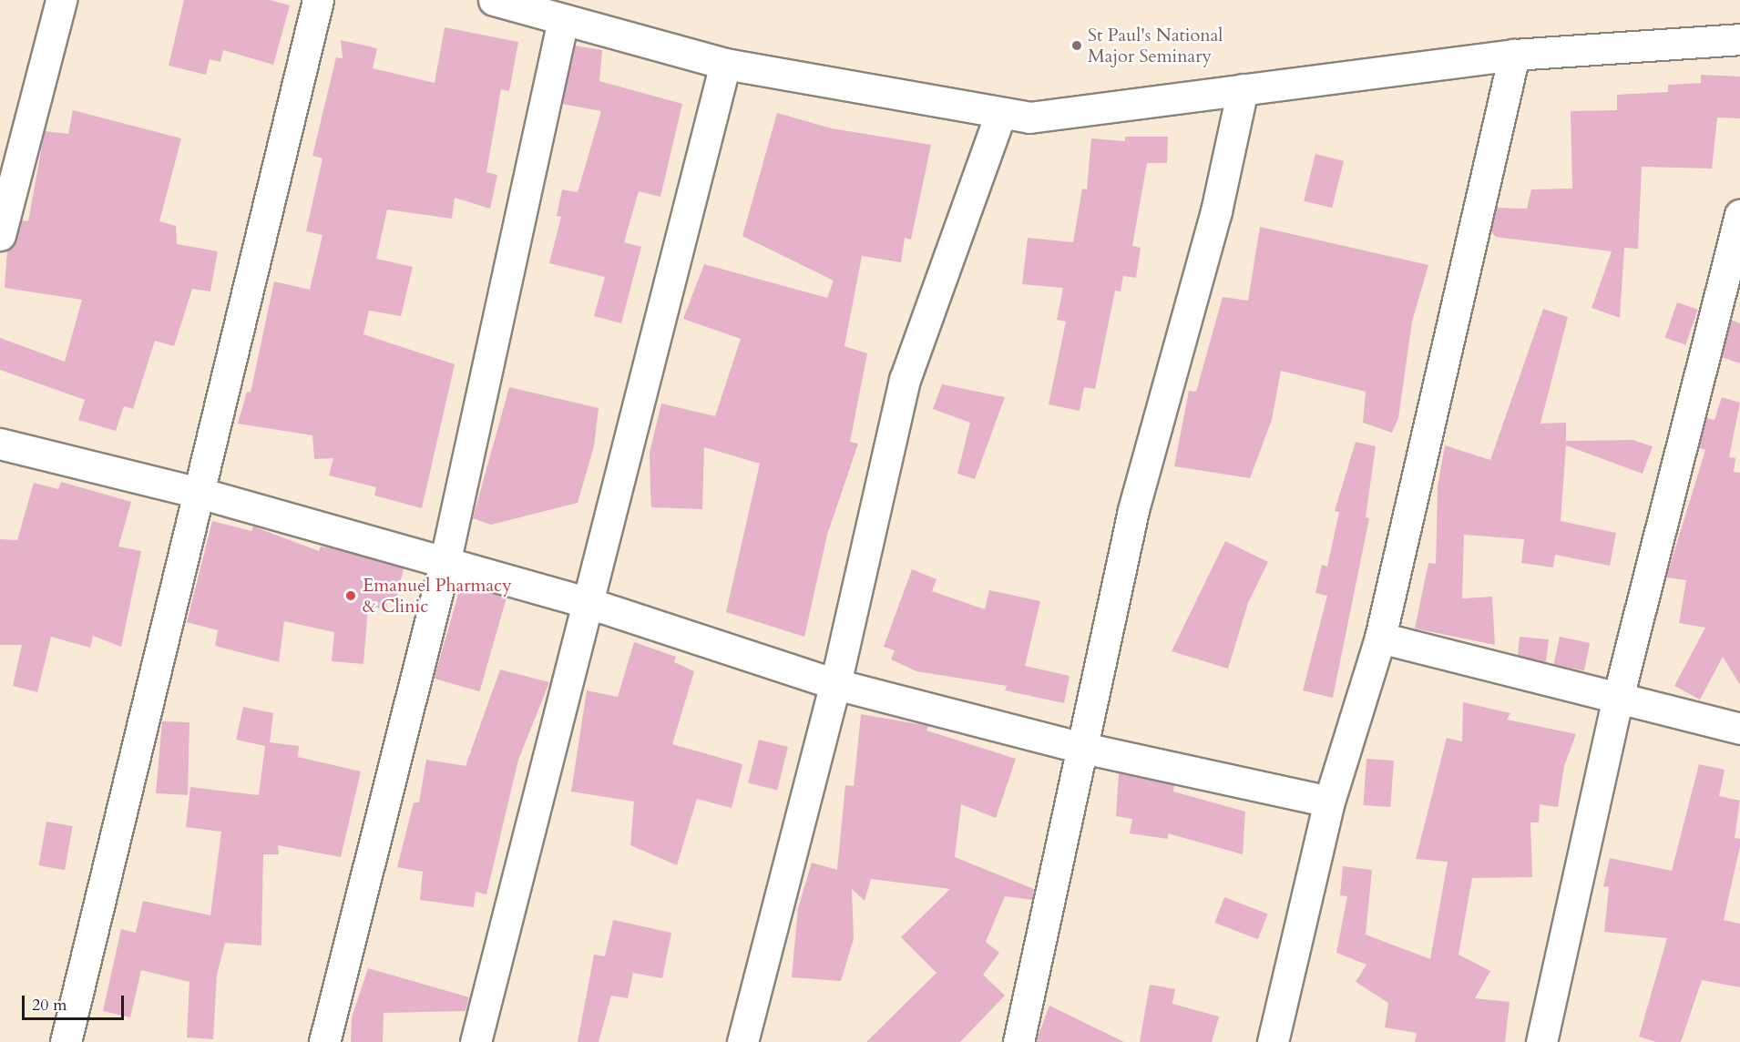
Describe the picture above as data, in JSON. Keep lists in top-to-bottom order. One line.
{"places":["St Paul's National Major Seminary","Emanuel Pharmacy & Clinic"],"scale_bar":"20 m"}
